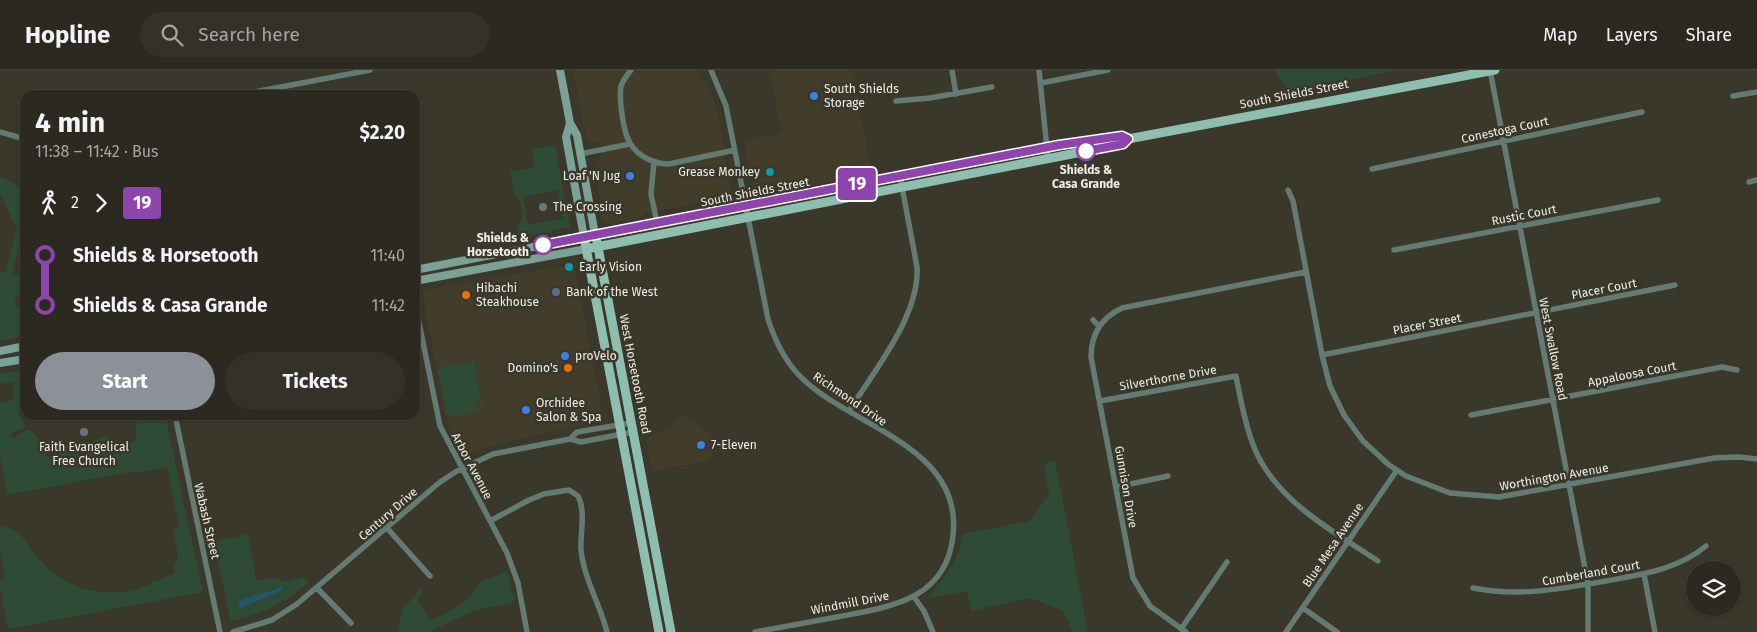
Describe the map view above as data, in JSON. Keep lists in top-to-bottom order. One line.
{"streets":{"main road":["South Shields Street","West Horsetooth Road"],"street":["Conestoga Court","Rustic Court","Placer Court","Placer Street","West Swallow Road","Appaloosa Court","Silverthorne Drive","Richmond Drive","Arbor Avenue","Worthington Avenue","Gunnison Drive","Century Drive","Wabash Street","Blue Mesa Avenue","Cumberland Court","Windmill Drive"]},"crossings":[["South Shields Street","West Swallow Road"],["South Shields Street","West Horsetooth Road"],["South Shields Street","Richmond Drive"],["Conestoga Court","West Swallow Road"],["Rustic Court","West Swallow Road"],["Placer Court","Placer Street"],["Placer Court","West Swallow Road"],["Placer Street","West Swallow Road"],["Placer Street","Worthington Avenue"],["West Swallow Road","Appaloosa Court"],["West Swallow Road","Worthington Avenue"],["West Swallow Road","Cumberland Court"],["West Horsetooth Road","Century Drive"],["Silverthorne Drive","Gunnison Drive"],["Silverthorne Drive","Blue Mesa Avenue"],["Richmond Drive","Windmill Drive"],["Arbor Avenue","Century Drive"],["Worthington Avenue","Blue Mesa Avenue"]],"places":["South Shields Storage","Shields & Casa Grande","Grease Monkey","Loaf 'N Jug","The Crossing","Shields & Horsetooth","Early Vision","Bank of the West","Hibachi Steakhouse","proVelo","Domino's","Orchidee Salon & Spa","Faith Evangelical Free Church","7-Eleven"],"lines":["bus line 19"],"page":{"header":"Hopline","search":"Search here","nav":["Map","Layers","Share"],"on_map":"19","heading":["4 min","11:38 – 11:42 · Bus","$2.20"],"legs":["2","19"],"list":[{"name":"Shields & Horsetooth","value":"11:40"},{"name":"Shields & Casa Grande","value":"11:42"}],"buttons":["Start","Tickets"]}}
